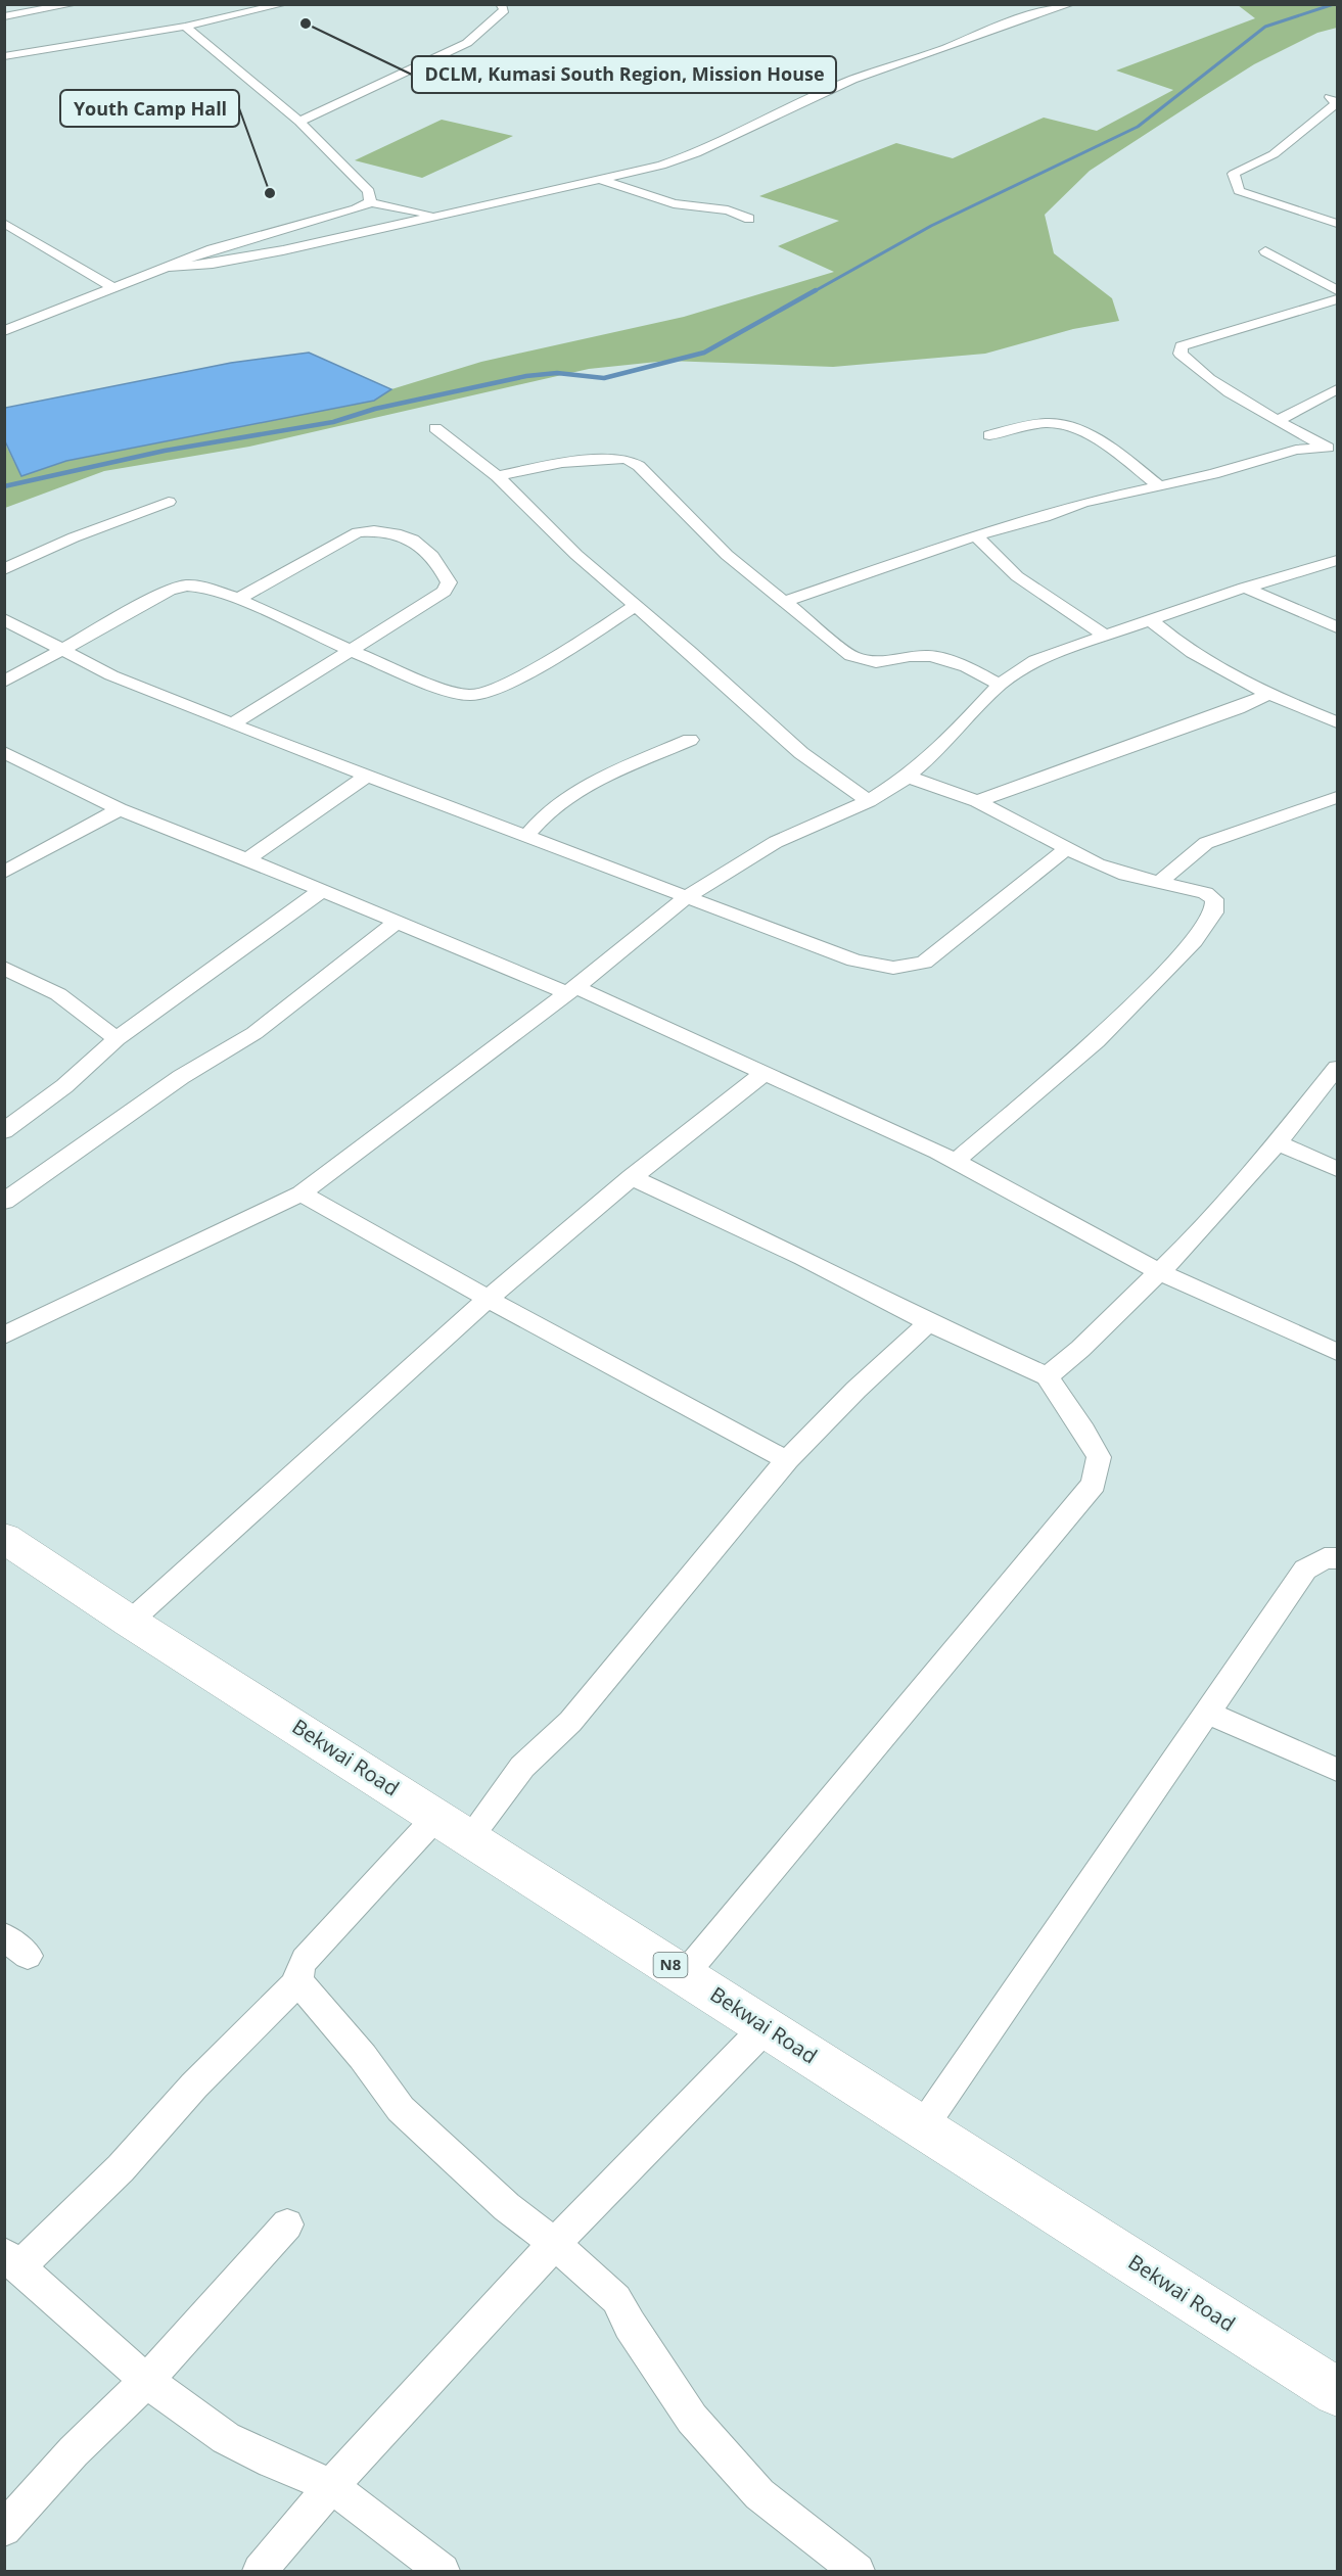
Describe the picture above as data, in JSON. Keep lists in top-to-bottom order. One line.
{"streets":{"highway":["Bekwai Road","N8"]},"places":["DCLM, Kumasi South Region, Mission House","Youth Camp Hall"]}
